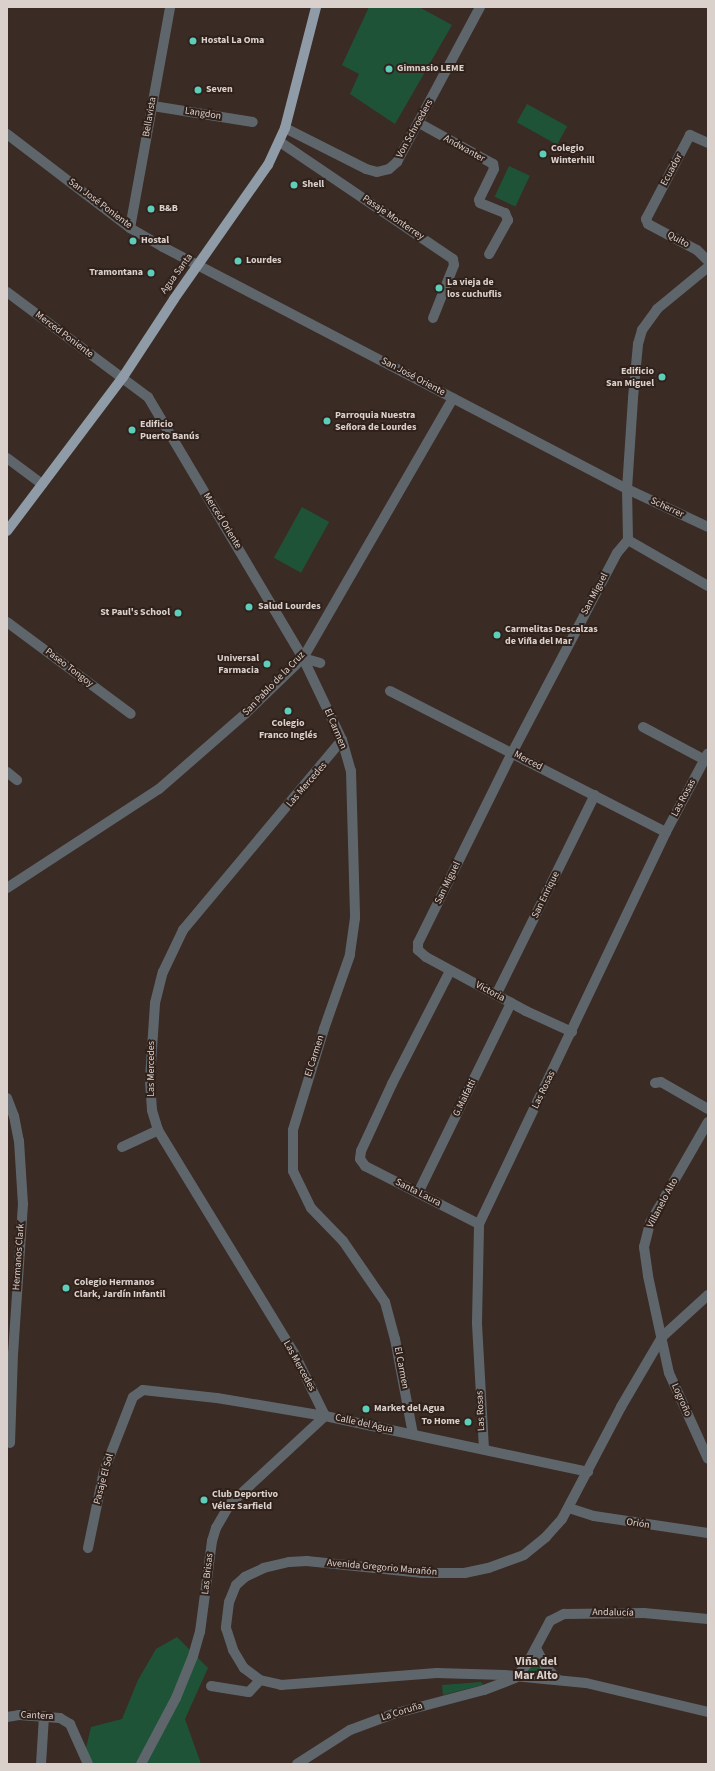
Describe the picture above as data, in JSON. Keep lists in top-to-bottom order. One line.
{"streets":{"main road":["Agua Santa"],"street":["Langdon","Bellavista","Von Schroeders","Andwanter","Ecuador","San José Poniente","Pasaje Monterrey","Quito","Merced Poniente","San José Oriente","Scherrer","Merced Oriente","San Miguel","Paseo Tongoy","San Pablo de la Cruz","El Carmen","Merced","Las Mercedes","Las Rosas","San Enrique","Victoria","G.Malfatti","Santa Laura","Villanelo Alto","Hermanos Clark","Logroño","Calle del Agua","Pasaje El Sol","Orión","Avenida Gregorio Marañón","Las Brisas","Andalucía","La Coruña","Cantera"]},"crossings":[["Langdon","Bellavista"],["Bellavista","San José Poniente"],["Von Schroeders","Andwanter"],["Von Schroeders","Agua Santa"],["Ecuador","Quito"],["San José Poniente","Agua Santa"],["San José Poniente","San José Oriente"],["Pasaje Monterrey","Agua Santa"],["Agua Santa","Merced Poniente"],["Agua Santa","San José Oriente"],["Agua Santa","Merced Oriente"],["Merced Poniente","Merced Oriente"],["San José Oriente","Scherrer"],["San José Oriente","San Pablo de la Cruz"],["Merced Oriente","San Pablo de la Cruz"],["Merced Oriente","El Carmen"],["San Miguel","Merced"],["San Miguel","Victoria"],["San Pablo de la Cruz","El Carmen"],["El Carmen","Las Mercedes"],["El Carmen","Calle del Agua"],["Merced","Las Rosas"],["Merced","San Enrique"],["Las Mercedes","Calle del Agua"],["Las Mercedes","Las Brisas"],["Las Rosas","Victoria"],["Las Rosas","Santa Laura"],["Las Rosas","Calle del Agua"],["San Enrique","Victoria"],["Victoria","G.Malfatti"],["Victoria","Santa Laura"],["G.Malfatti","Santa Laura"],["Villanelo Alto","Logroño"],["Villanelo Alto","Avenida Gregorio Marañón"],["Logroño","Avenida Gregorio Marañón"],["Calle del Agua","Pasaje El Sol"],["Calle del Agua","Avenida Gregorio Marañón"],["Calle del Agua","Las Brisas"],["Orión","Avenida Gregorio Marañón"],["Avenida Gregorio Marañón","Andalucía"],["Avenida Gregorio Marañón","La Coruña"],["Andalucía","La Coruña"]],"districts":["Viña del Mar Alto"],"places":["Hostal La Oma","Gimnasio LEME","Seven","Colegio Winterhill","Shell","B&B","Hostal","Lourdes","Tramontana","La vieja de los cuchuflis","Edificio San Miguel","Parroquia Nuestra Señora de Lourdes","Edificio Puerto Banús","Salud Lourdes","St Paul's School","Carmelitas Descalzas de Viña del Mar","Universal Farmacia","Colegio Franco Inglés","Colegio Hermanos Clark, Jardín Infantil","Market del Agua","To Home","Club Deportivo Vélez Sarfield"]}
